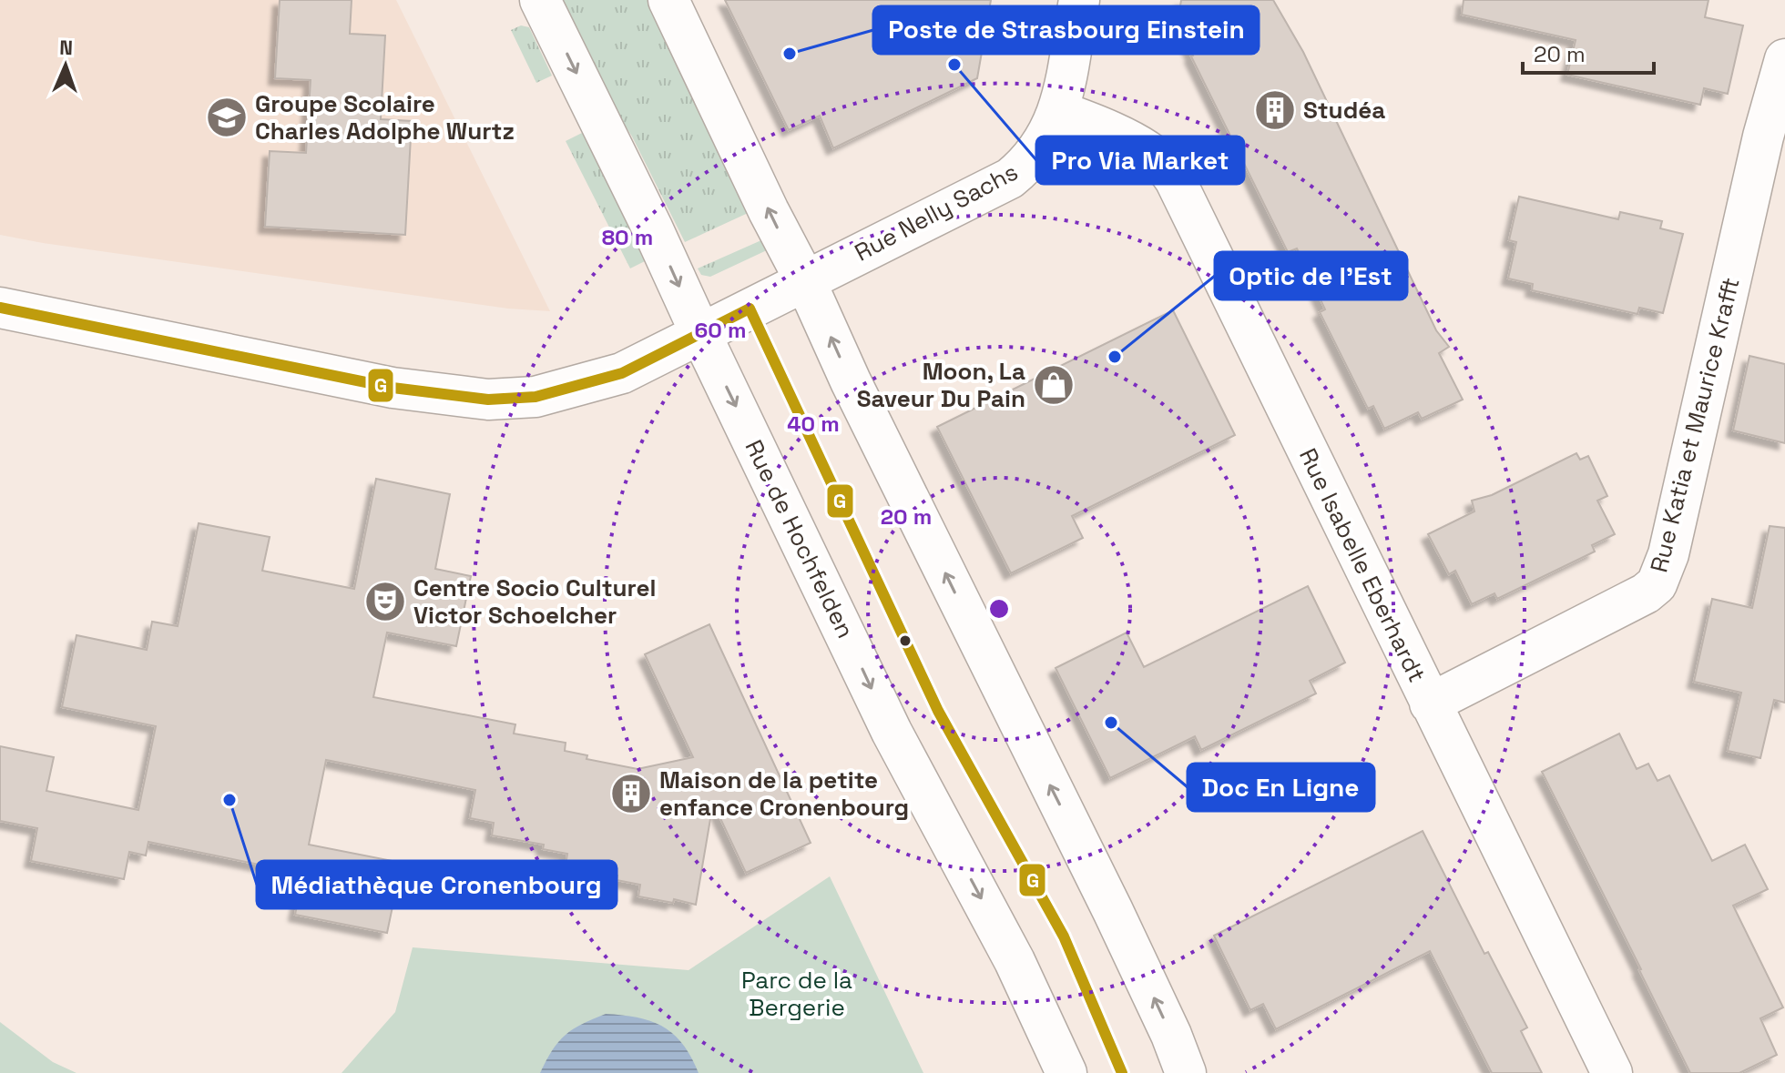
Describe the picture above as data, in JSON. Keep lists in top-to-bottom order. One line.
{"streets":{"street":["Rue Nelly Sachs","Rue Katia et Maurice Krafft","Rue de Hochfelden","Rue Isabelle Eberhardt"]},"crossings":[["Rue Nelly Sachs","Rue de Hochfelden"],["Rue Nelly Sachs","Rue Isabelle Eberhardt"],["Rue Katia et Maurice Krafft","Rue Isabelle Eberhardt"]],"parks":["Parc de la Bergerie"],"places":{"other":["Poste de Strasbourg Einstein","Pro Via Market","Optic de l'Est","Doc En Ligne","Médiathèque Cronenbourg"],"building":["Studéa","Maison de la petite enfance Cronenbourg"],"school or university":["Groupe Scolaire Charles Adolphe Wurtz"],"shop":["Moon, La Saveur Du Pain"],"theatre":["Centre Socio Culturel Victor Schoelcher"]},"lines":["transit line G"],"scale_bar":"20 m","north":"top","rings":["80 m","60 m","40 m","20 m"]}
